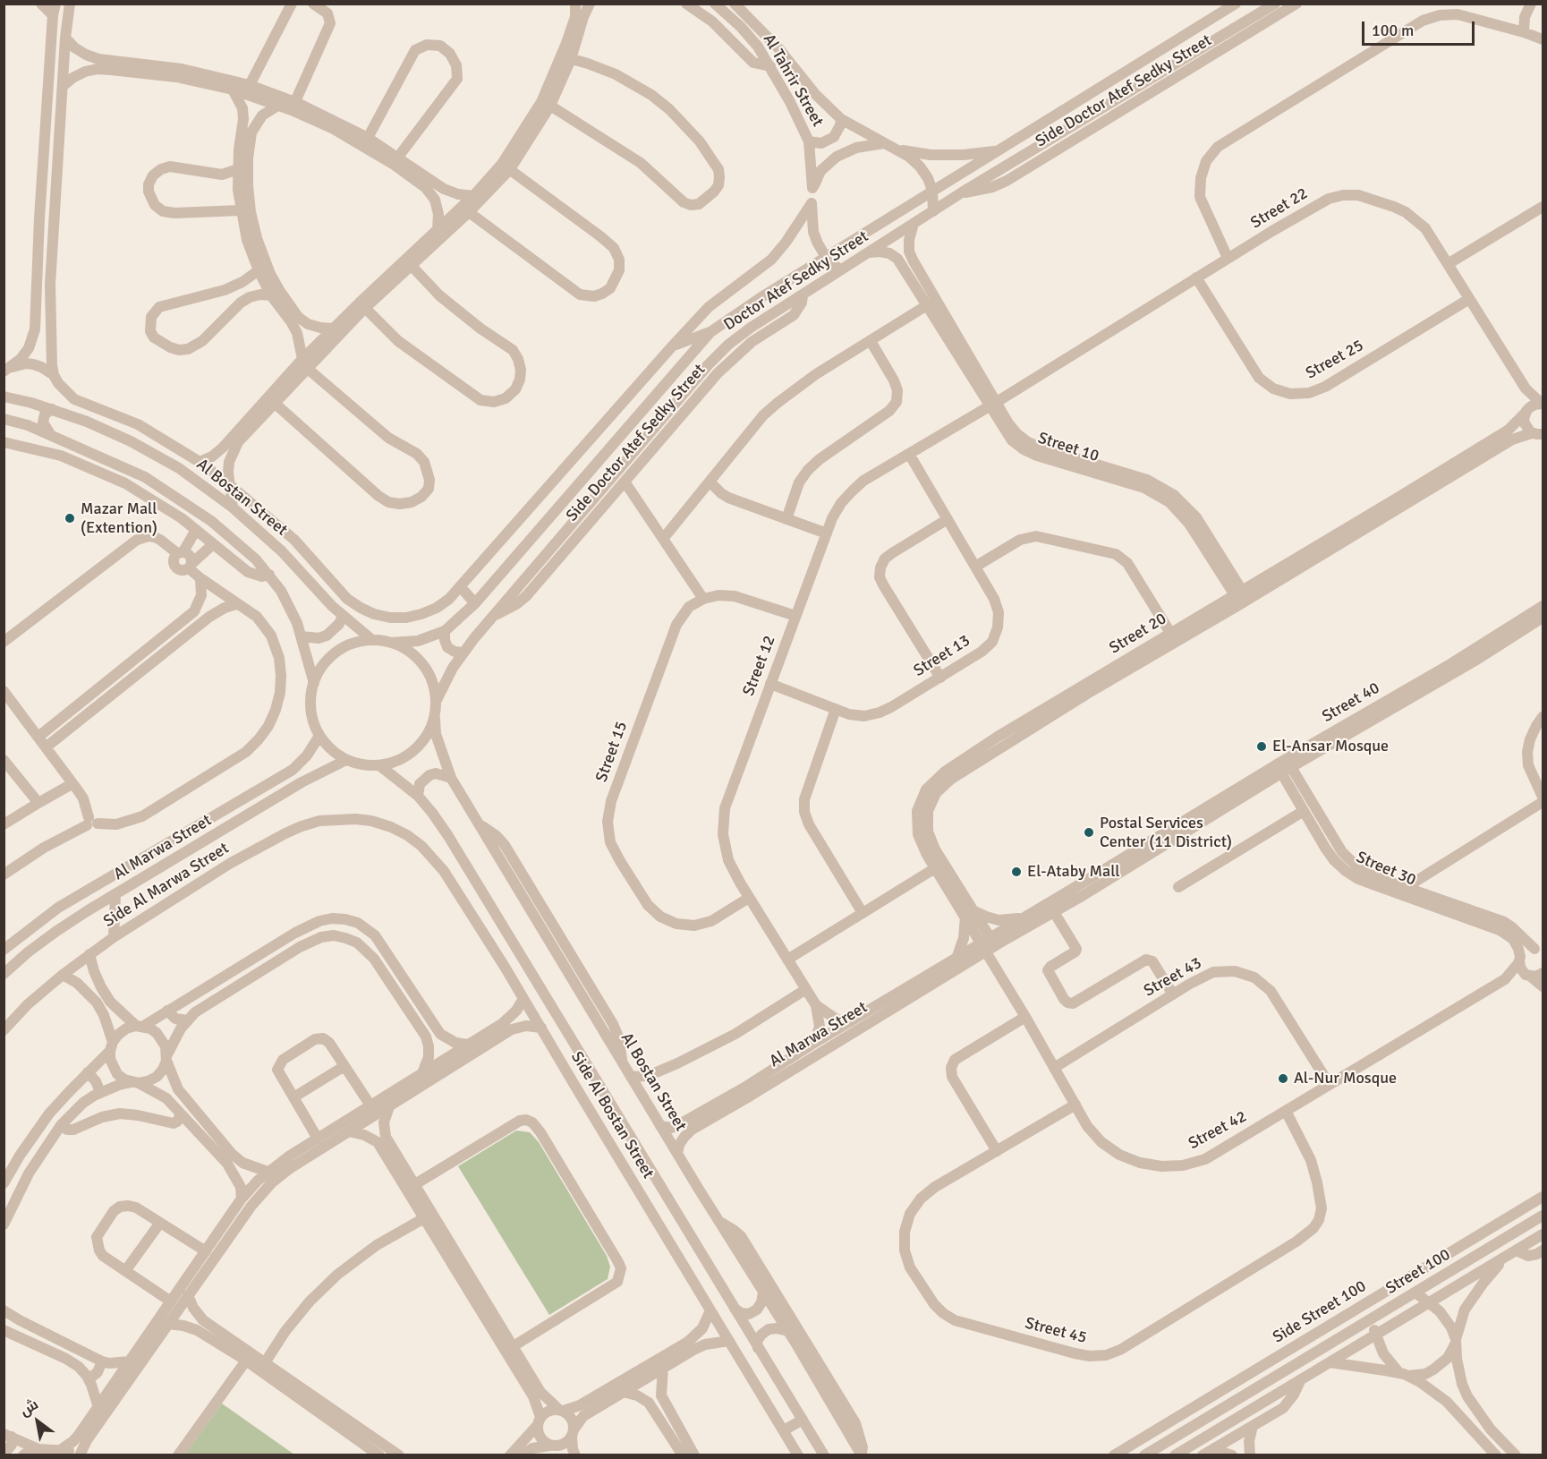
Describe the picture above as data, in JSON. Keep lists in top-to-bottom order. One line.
{"streets":{"street":["Al Tahrir Street","Side Doctor Atef Sedky Street","Street 22","Doctor Atef Sedky Street","Street 25","Street 10","Al Bostan Street","Street 20","Street 13","Street 12","Street 40","Street 15","Al Marwa Street","Street 30","Side Al Marwa Street","Street 43","Side Al Bostan Street","Street 42","Street 100","Side Street 100","Street 45"]},"crossings":[["Al Tahrir Street","Doctor Atef Sedky Street"],["Side Doctor Atef Sedky Street","Doctor Atef Sedky Street"],["Street 22","Street 25"],["Street 22","Street 10"],["Street 22","Street 20"],["Street 22","Street 12"],["Doctor Atef Sedky Street","Street 10"],["Doctor Atef Sedky Street","Al Bostan Street"],["Doctor Atef Sedky Street","Al Marwa Street"],["Street 10","Street 20"],["Street 10","Street 12"],["Al Bostan Street","Al Marwa Street"],["Street 20","Street 40"],["Street 20","Al Marwa Street"],["Street 20","Street 42"],["Street 13","Street 12"],["Street 12","Street 15"],["Street 12","Al Marwa Street"],["Street 40","Al Marwa Street"],["Street 40","Street 30"],["Street 40","Street 42"],["Al Marwa Street","Street 42"],["Street 30","Street 42"],["Side Al Marwa Street","Side Al Bostan Street"],["Street 43","Street 42"],["Street 42","Street 45"]],"places":["Mazar Mall (Extention)","El-Ansar Mosque","Postal Services Center (11 District)","El-Ataby Mall","Al-Nur Mosque"],"scale_bar":"100 m","north":"top left"}
